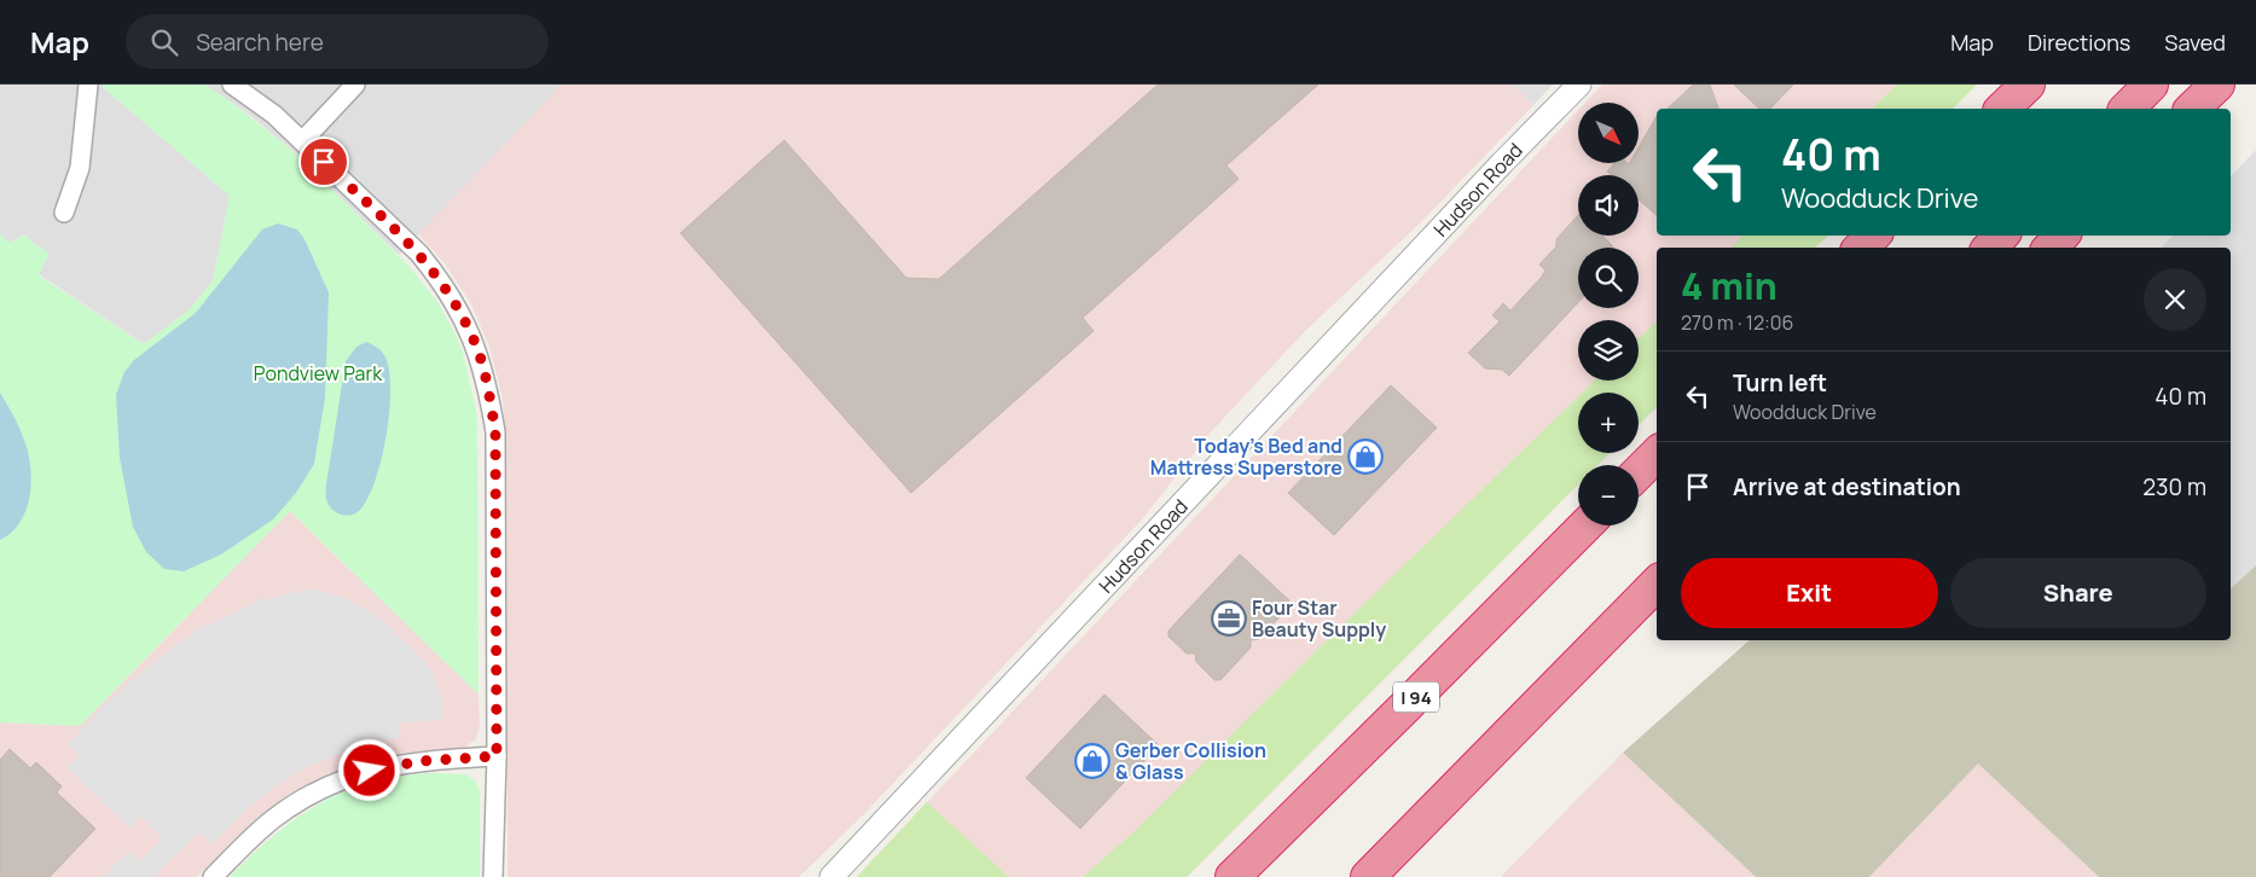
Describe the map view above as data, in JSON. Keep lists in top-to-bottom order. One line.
{"streets":{"highway":["I 94"],"street":["Hudson Road"]},"parks":["Pondview Park"],"places":{"shop":["Today's Bed and Mattress Superstore","Gerber Collision & Glass"],"office":["Four Star Beauty Supply"]},"north":"bottom right","page":{"header":"Map","search":"Search here","nav":["Map","Directions","Saved"],"map_buttons":["+","−"],"turn":["40 m","Woodduck Drive"],"heading":["4 min","270 m · 12:06"],"list":[{"name":"Turn left","note":"Woodduck Drive","value":"40 m"},{"name":"Arrive at destination","value":"230 m"}],"buttons":["Exit","Share"]}}
